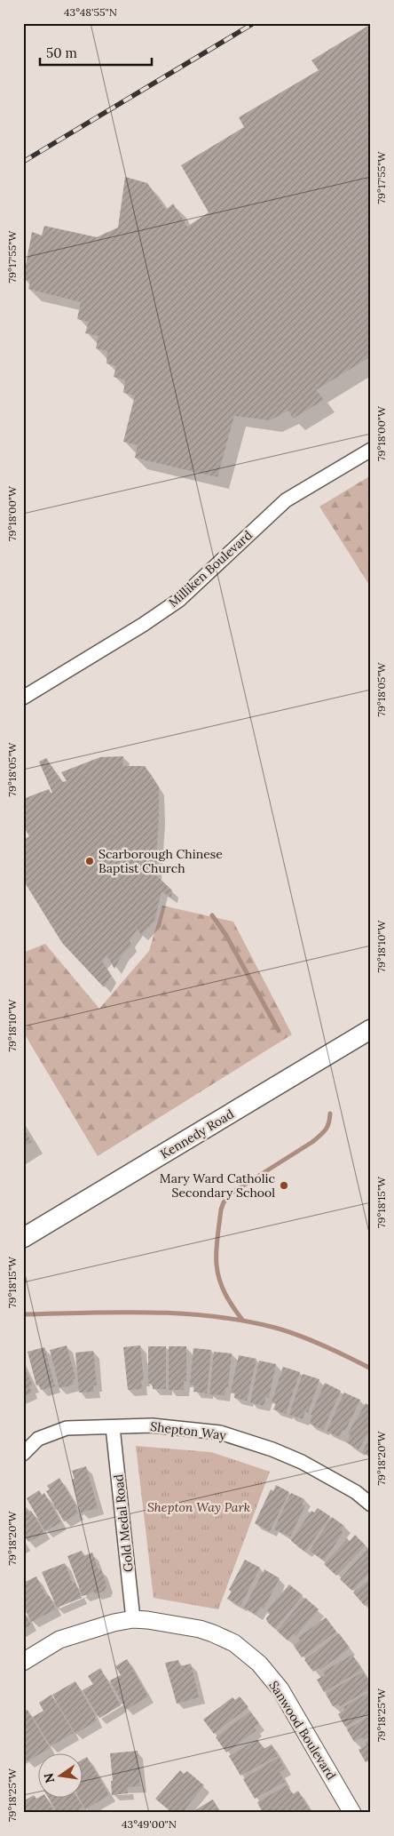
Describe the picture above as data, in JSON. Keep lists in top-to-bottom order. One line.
{"streets":{"main road":["Kennedy Road"],"street":["Milliken Boulevard","Shepton Way","Gold Medal Road","Sanwood Boulevard"]},"crossings":[["Shepton Way","Gold Medal Road"],["Gold Medal Road","Sanwood Boulevard"]],"parks":["Shepton Way Park"],"places":["Scarborough Chinese Baptist Church","Mary Ward Catholic Secondary School"],"scale_bar":"50 m","north":"left","coordinates":["43°48'55\"N","79°17'55\"W","79°18'00\"W","79°18'05\"W","79°18'10\"W","79°18'15\"W","79°18'20\"W","79°18'25\"W","43°49'00\"N"]}
